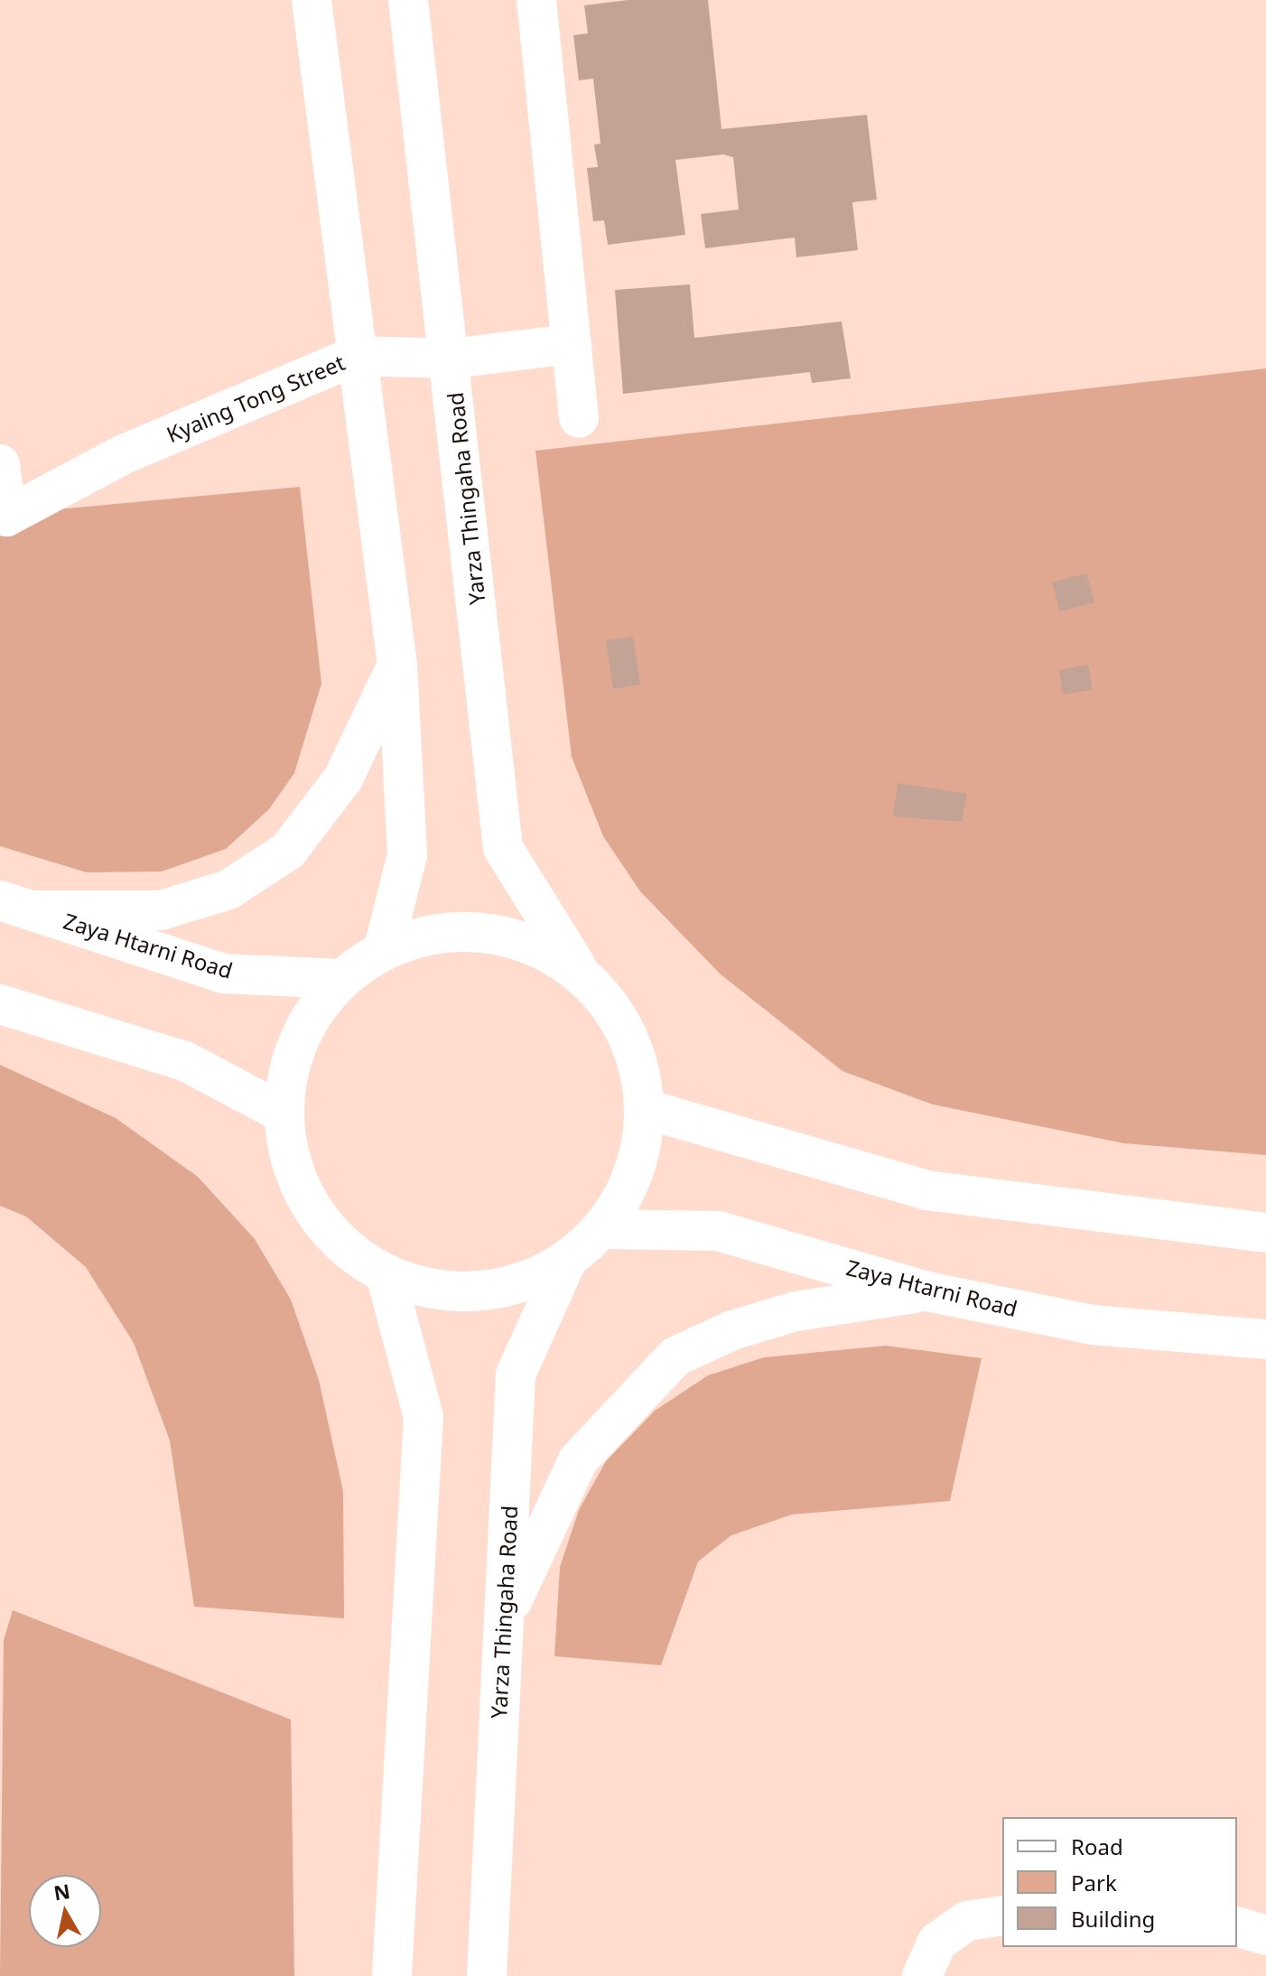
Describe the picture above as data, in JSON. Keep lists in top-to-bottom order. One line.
{"streets":{"main road":["Kyaing Tong Street","Yarza Thingaha Road","Zaya Htarni Road"]},"crossings":[["Kyaing Tong Street","Yarza Thingaha Road"]],"legend":["Road","Park","Building"],"north":"top"}
